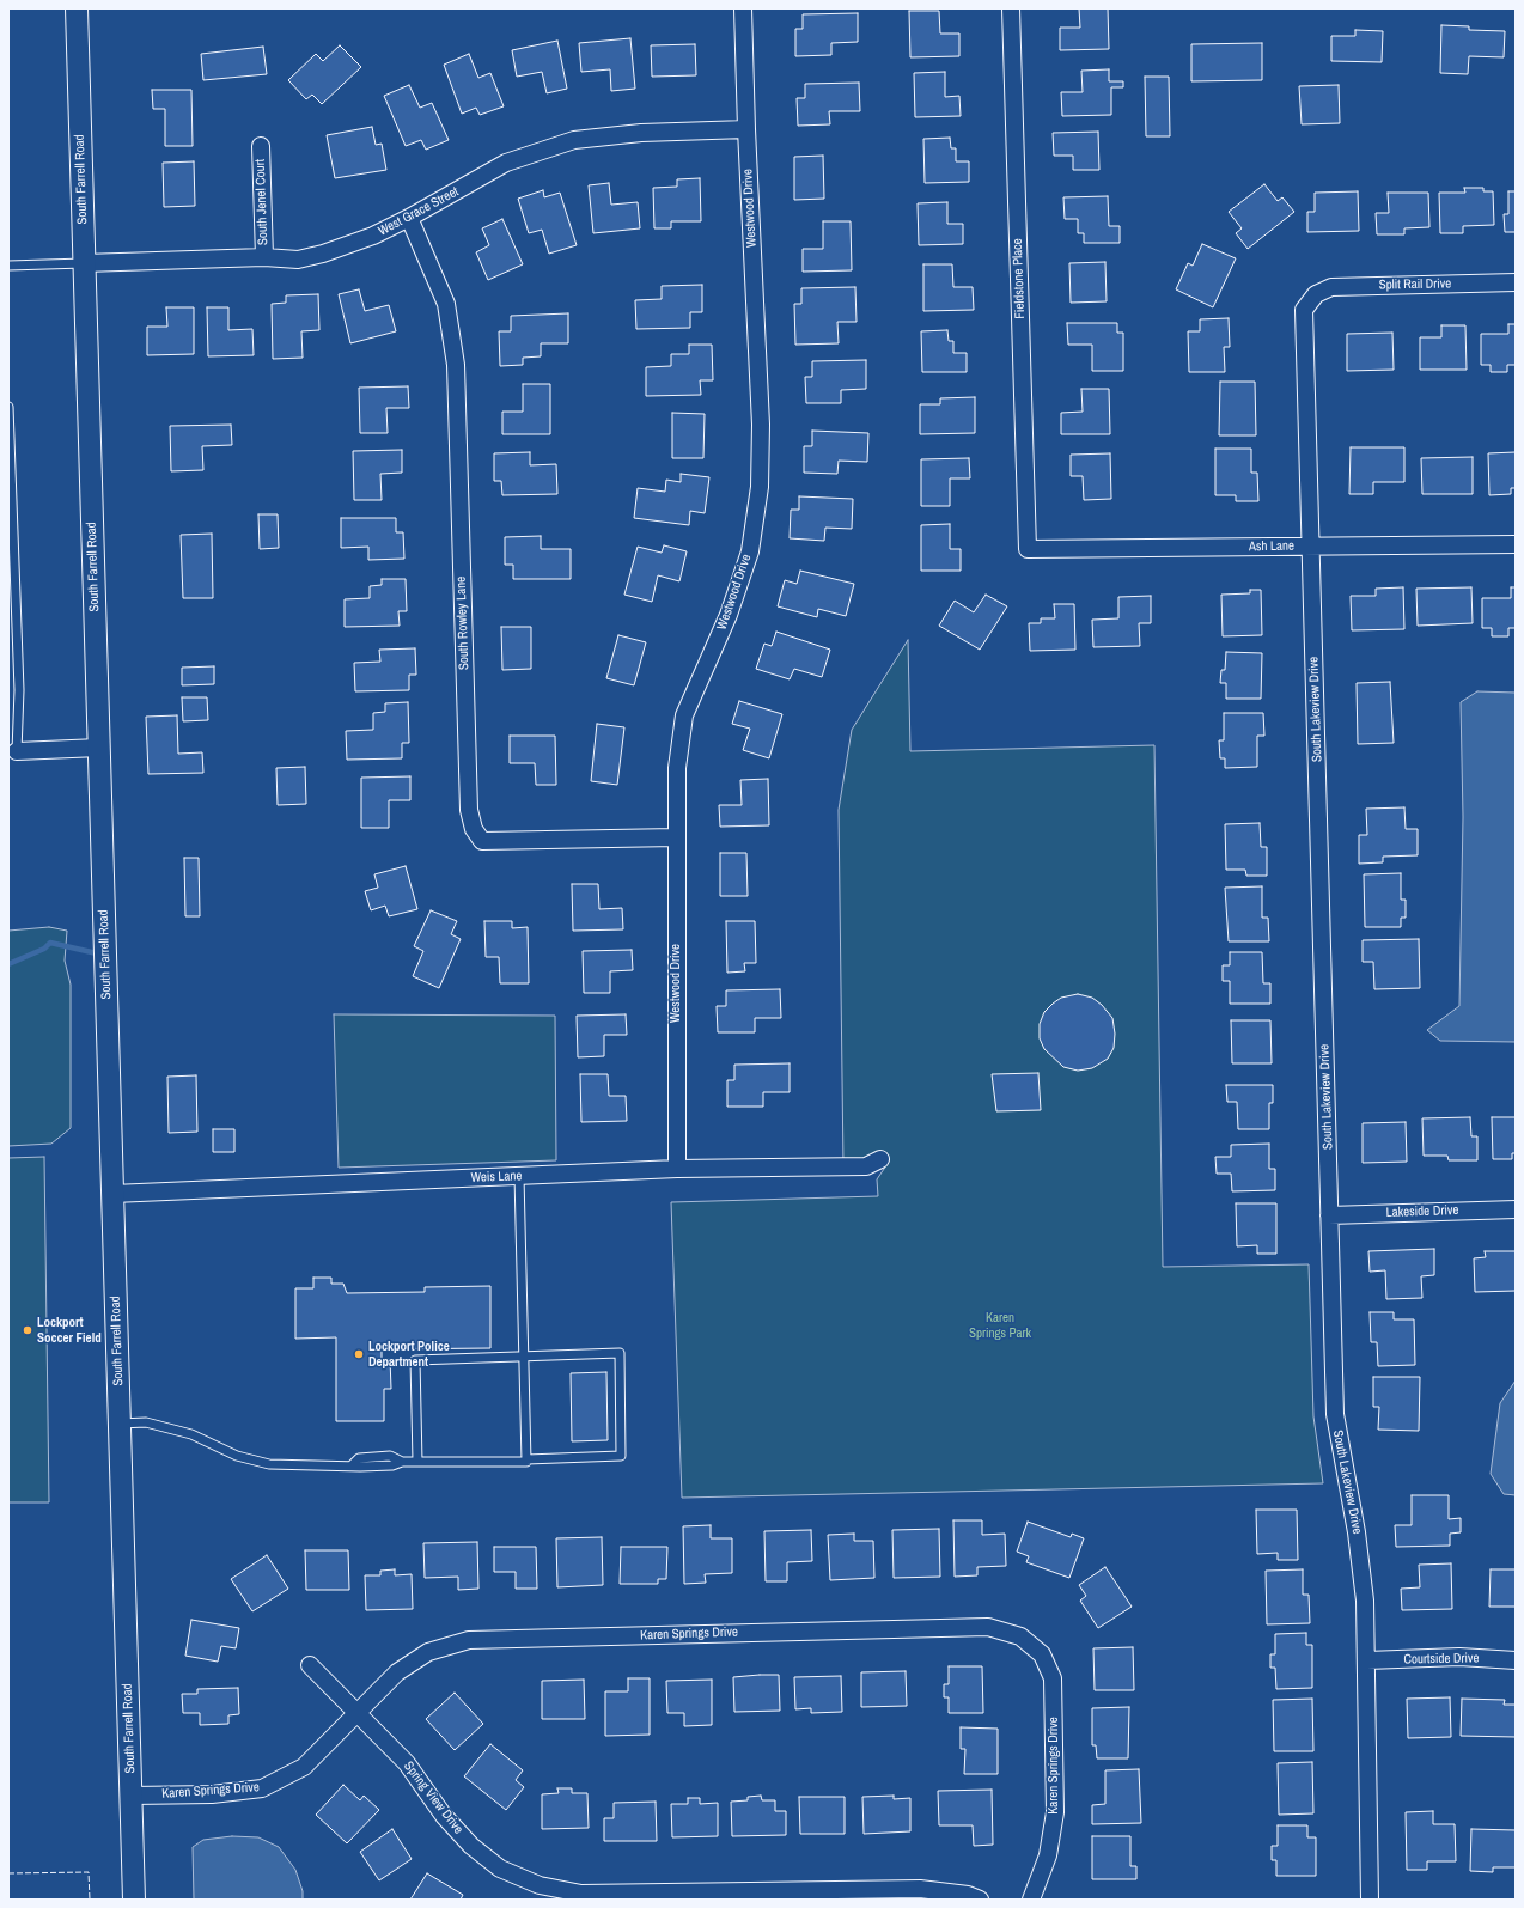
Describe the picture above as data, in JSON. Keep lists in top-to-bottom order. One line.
{"streets":{"street":["South Farrell Road","South Jenel Court","Westwood Drive","West Grace Street","Fieldstone Place","Split Rail Drive","Ash Lane","South Rowley Lane","South Lakeview Drive","Weis Lane","Lakeside Drive","Karen Springs Drive","Courtside Drive","Spring View Drive"]},"crossings":[["South Farrell Road","West Grace Street"],["South Farrell Road","Weis Lane"],["South Farrell Road","Karen Springs Drive"],["South Jenel Court","West Grace Street"],["Westwood Drive","West Grace Street"],["Westwood Drive","South Rowley Lane"],["Westwood Drive","Weis Lane"],["West Grace Street","South Rowley Lane"],["Fieldstone Place","Ash Lane"],["Split Rail Drive","South Lakeview Drive"],["Ash Lane","South Lakeview Drive"],["South Lakeview Drive","Lakeside Drive"],["South Lakeview Drive","Courtside Drive"],["Karen Springs Drive","Spring View Drive"]],"parks":["Karen Springs Park"],"places":["Lockport Soccer Field","Lockport Police Department"]}
